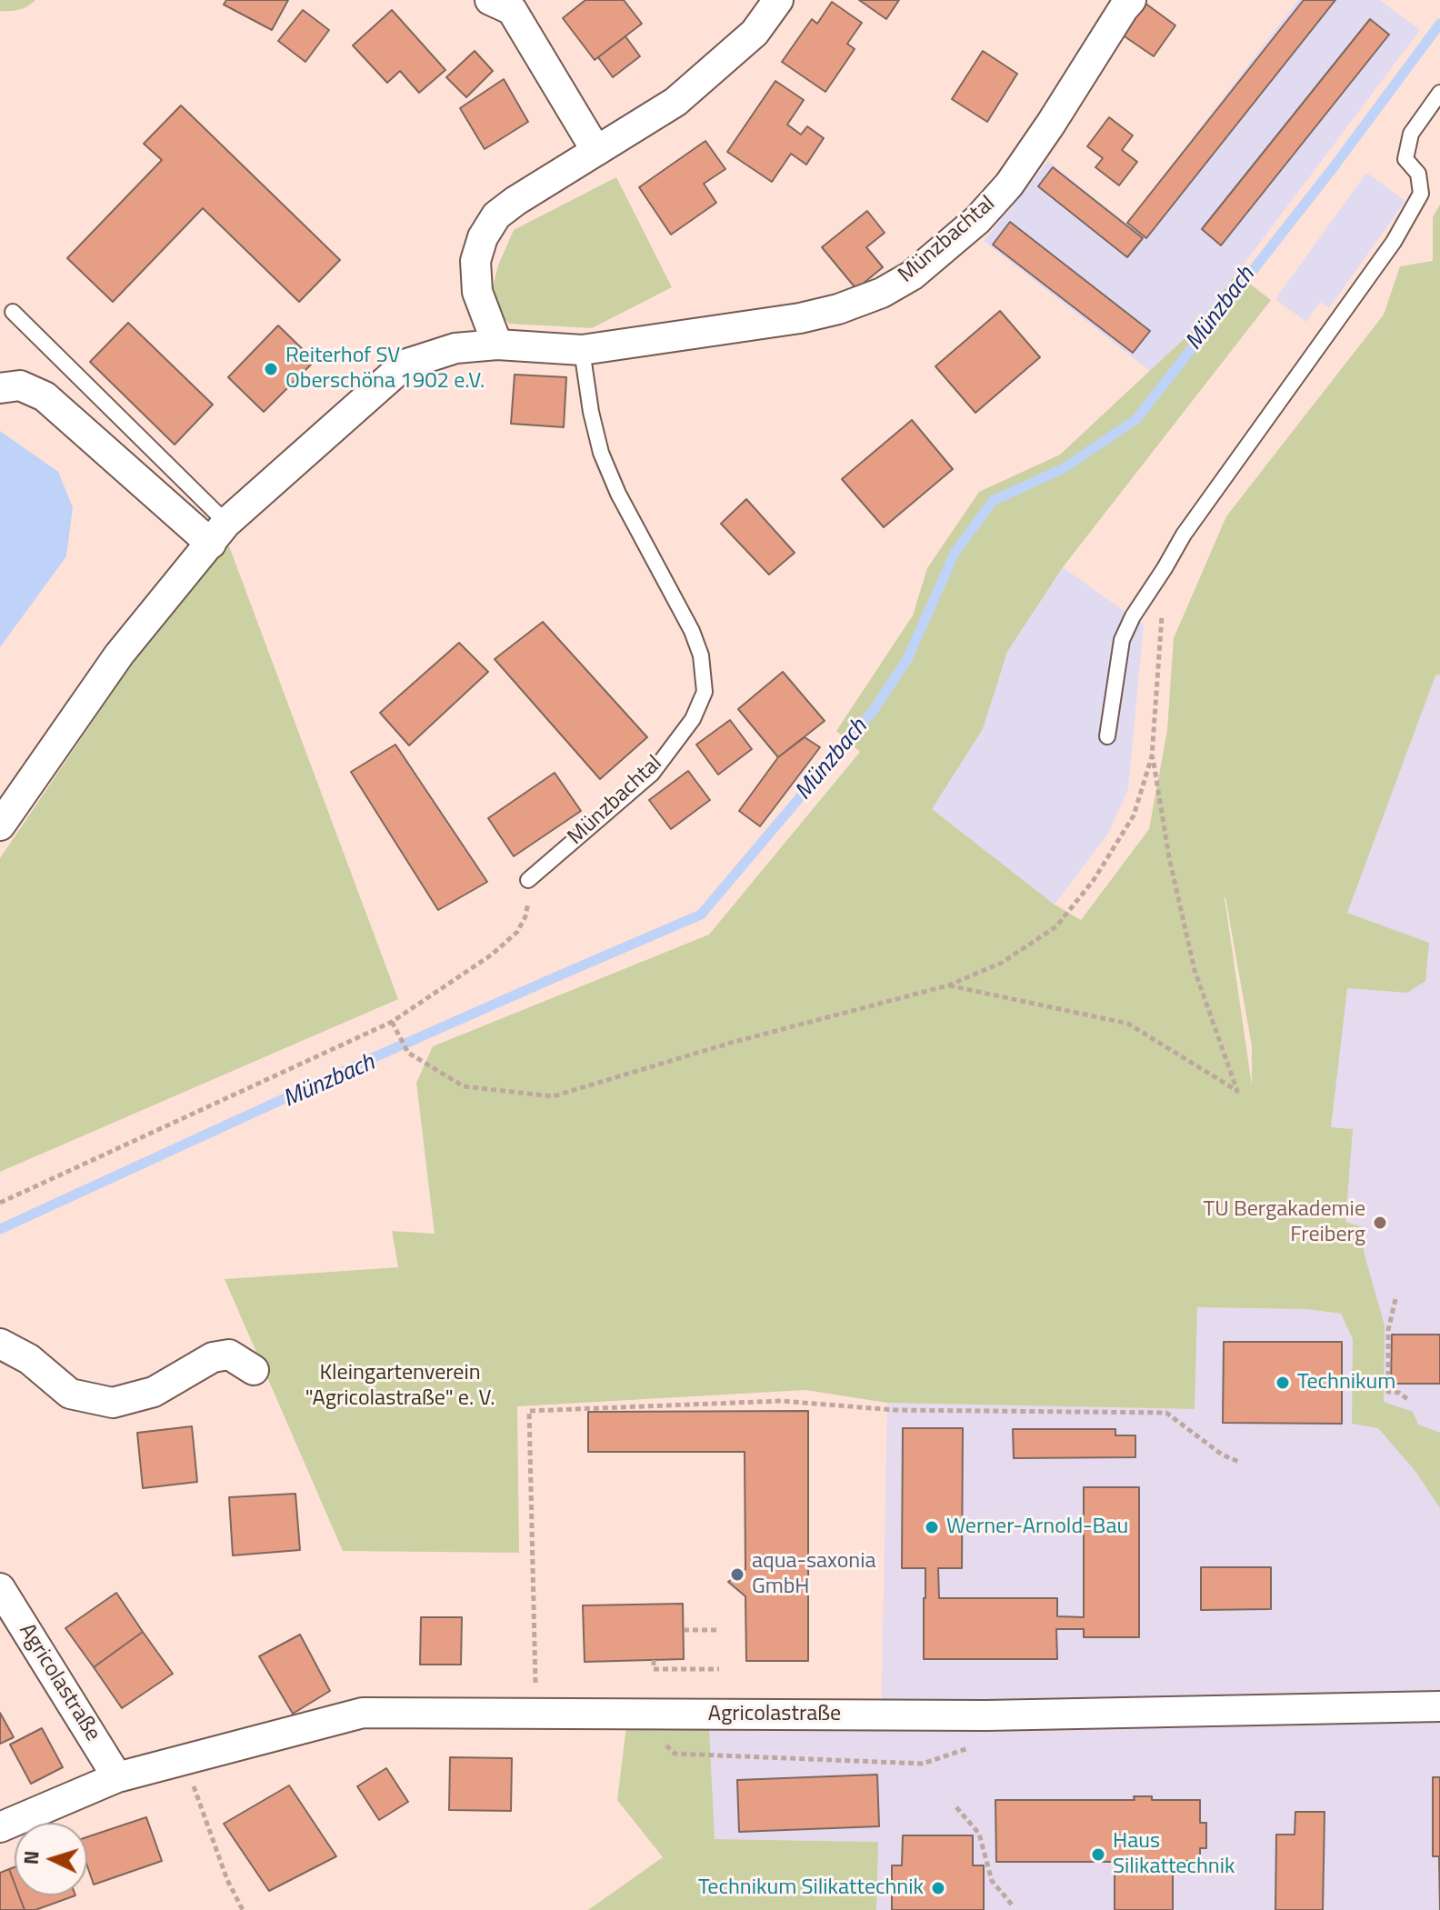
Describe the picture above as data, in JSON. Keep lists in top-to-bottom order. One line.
{"streets":{"street":["Münzbachtal","Agricolastraße"]},"water":["Münzbach"],"parks":["Kleingartenverein \"Agricolastraße\" e. V."],"places":["Reiterhof SV Oberschöna 1902 e.V.","TU Bergakademie Freiberg","Technikum","Werner-Arnold-Bau","aqua-saxonia GmbH","Haus Silikattechnik","Technikum Silikattechnik"],"north":"left"}
